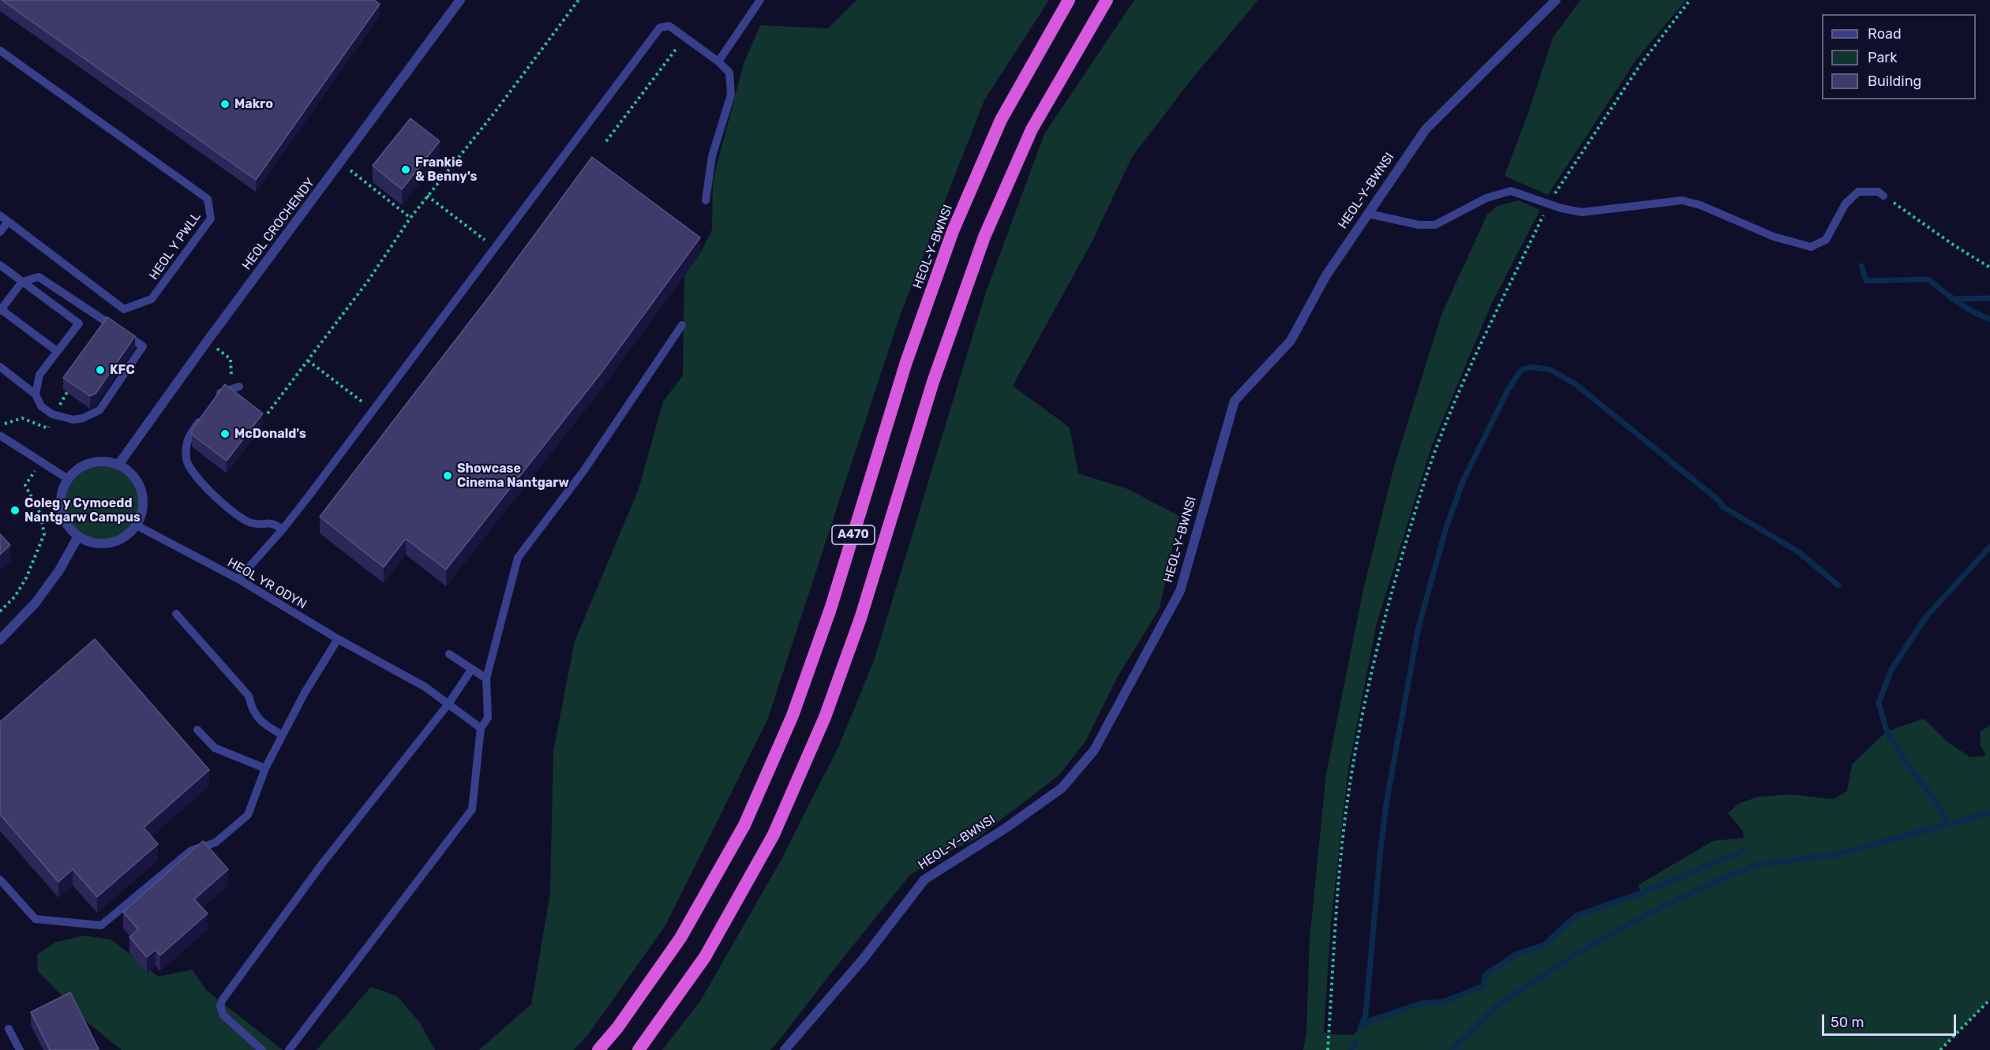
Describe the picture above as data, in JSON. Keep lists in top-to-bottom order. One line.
{"streets":{"highway":["HEOL-Y-BWNSI","A470"],"street":["HEOL CROCHENDY"],"lane":["HEOL Y PWLL","HEOL YR ODYN"]},"crossings":[["HEOL CROCHENDY","HEOL YR ODYN"]],"places":["Makro","Frankie & Benny's","KFC","McDonald's","Showcase Cinema Nantgarw","Coleg y Cymoedd Nantgarw Campus"],"legend":["Road","Park","Building"],"scale_bar":"50 m"}
